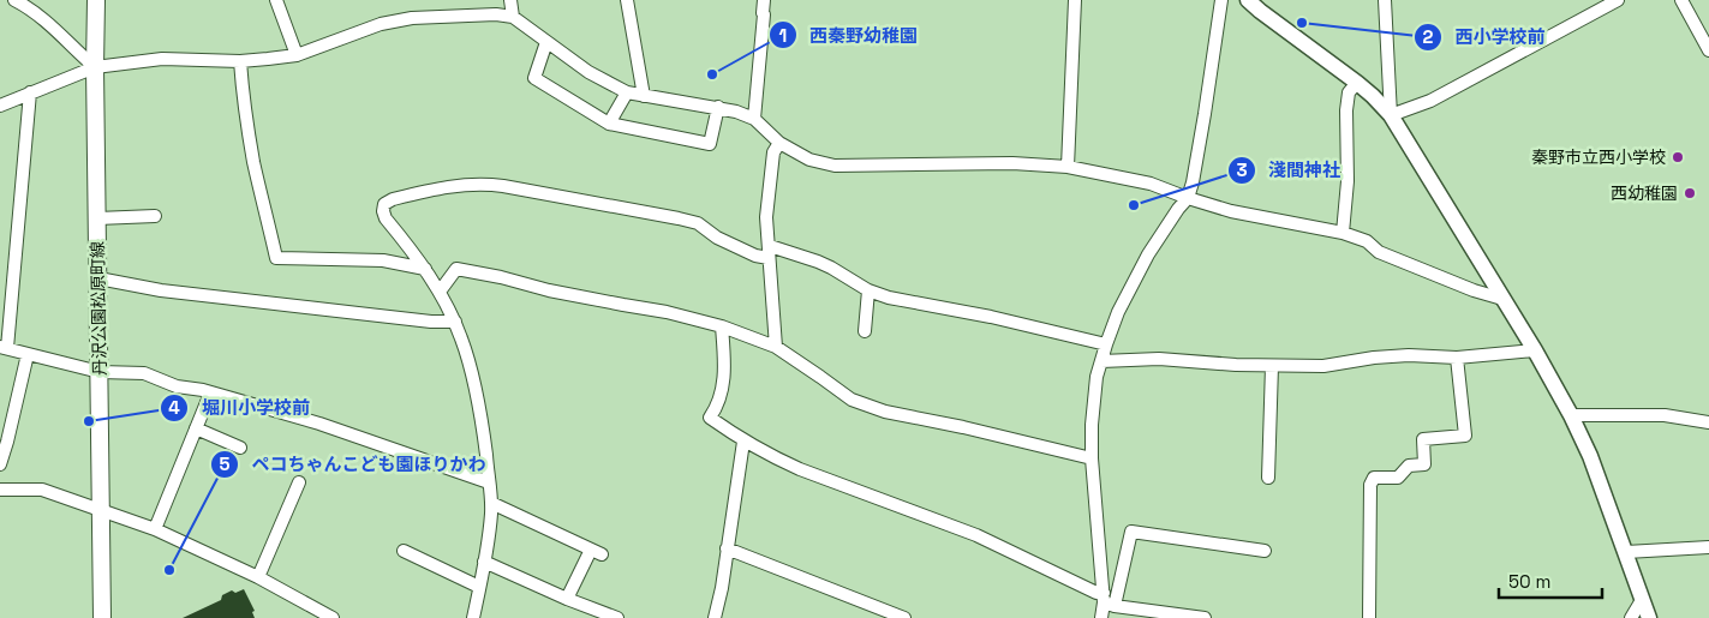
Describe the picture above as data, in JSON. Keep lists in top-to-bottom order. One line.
{"streets":{"main road":["丹沢公園松原町線"]},"places":["西小学校前","西秦野幼稚園","秦野市立西小学校","西幼稚園","淺間神社","堀川小学校前","ペコちゃんこども園ほりかわ"],"scale_bar":"50 m"}
